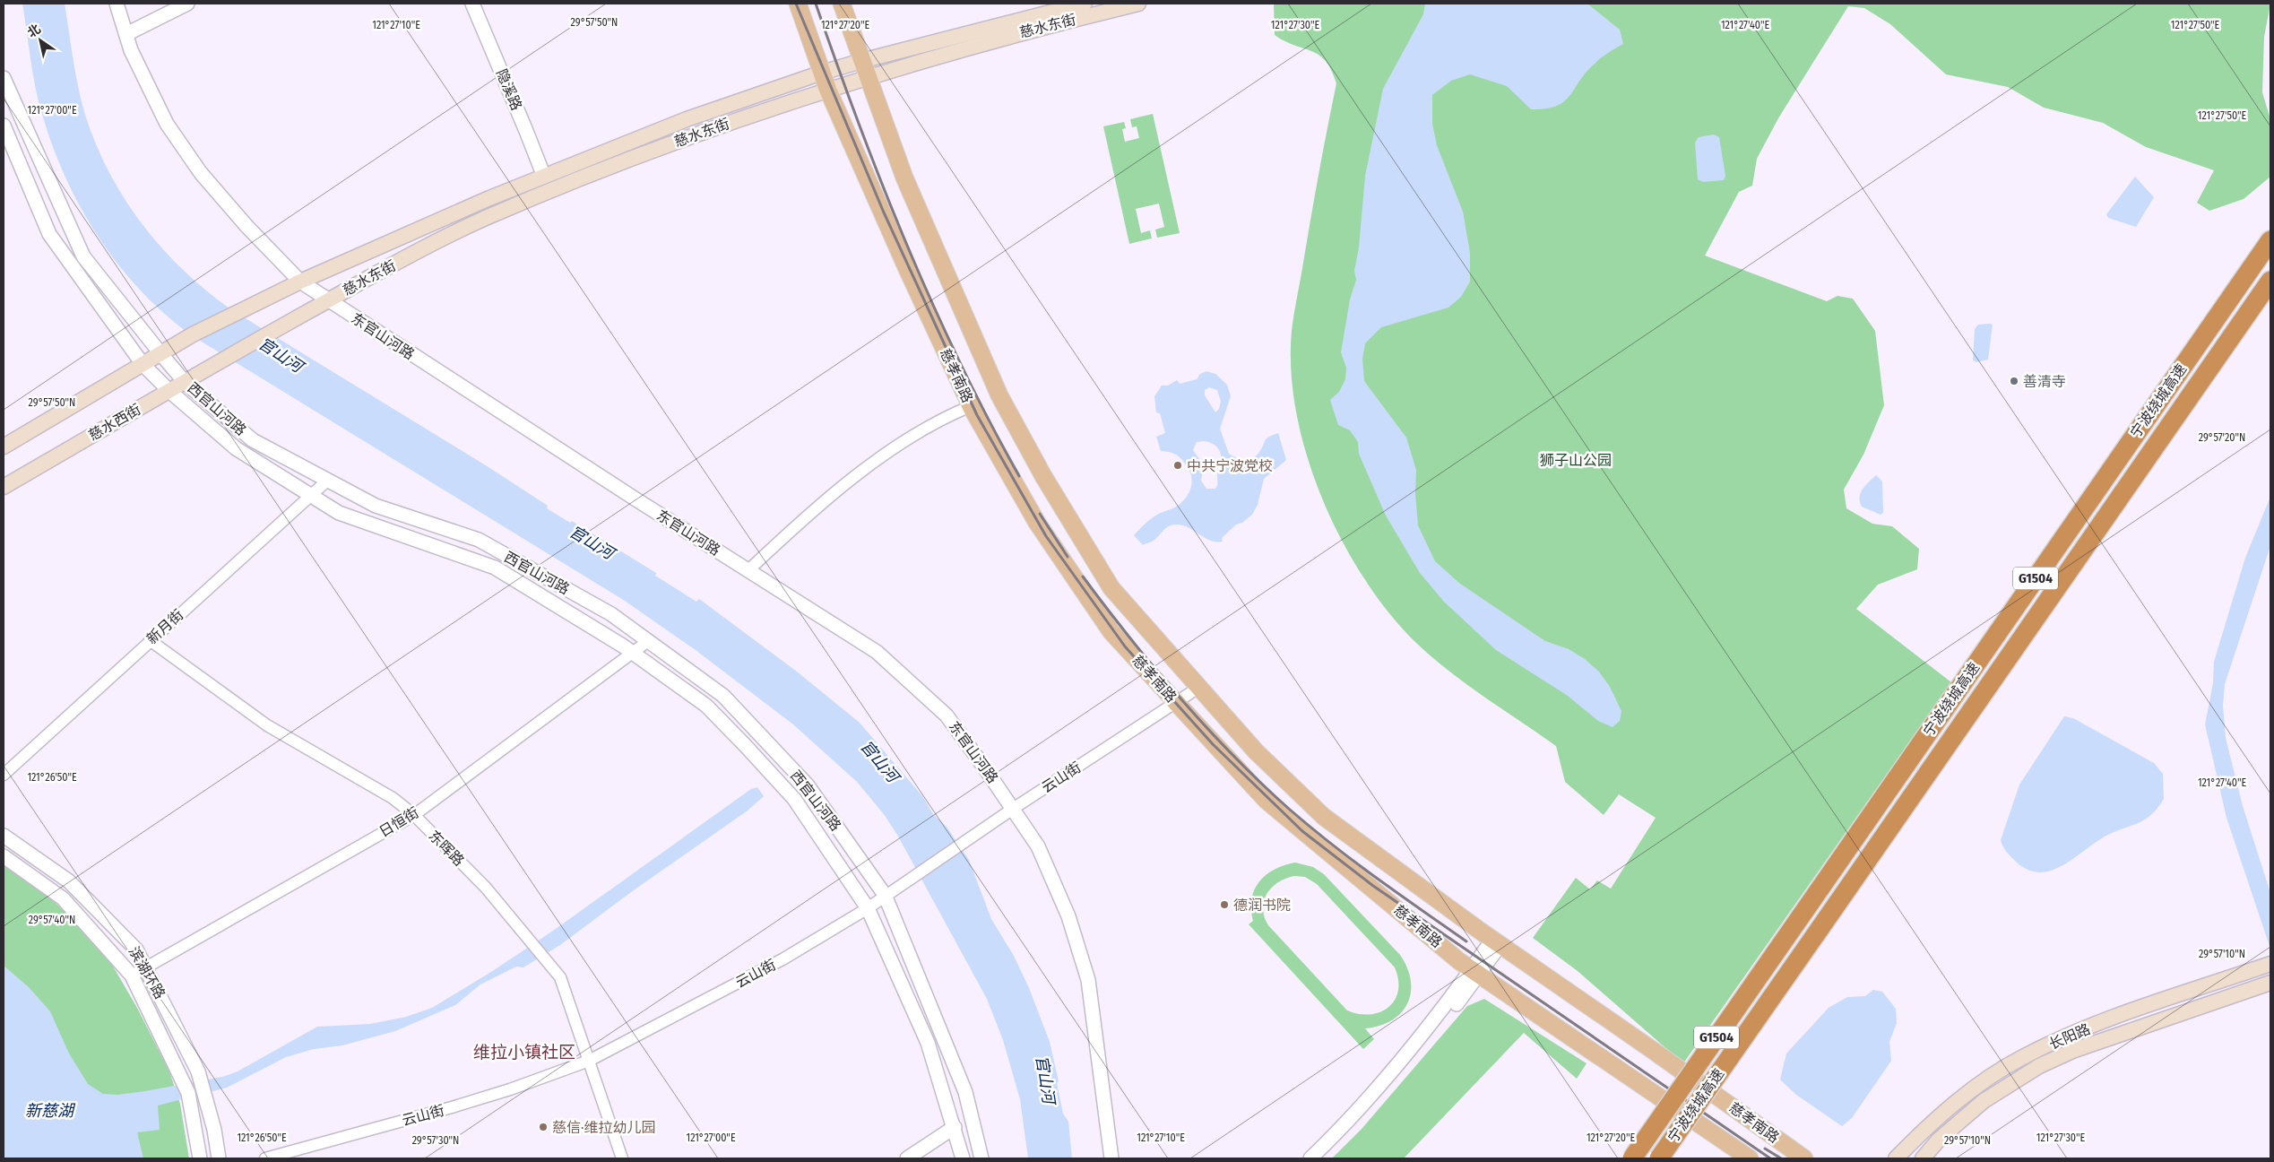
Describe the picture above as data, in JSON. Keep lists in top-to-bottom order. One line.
{"streets":{"highway":["宁波绕城高速","G1504"],"main road":["慈水东街","慈孝南路","慈水西街","长阳路"],"street":["隐溪路","东官山河路","西官山河路","新月街","云山街","日恒街","东晖路","滨湖环路"]},"crossings":[["慈水东街","隐溪路"],["慈水东街","东官山河路"],["慈水东街","慈孝南路"],["慈水东街","西官山河路"],["慈水东街","慈水西街"],["东官山河路","云山街"],["慈孝南路","云山街"],["西官山河路","慈水西街"],["西官山河路","新月街"],["西官山河路","云山街"],["西官山河路","日恒街"],["新月街","东晖路"],["云山街","东晖路"],["日恒街","东晖路"],["日恒街","滨湖环路"]],"districts":["维拉小镇社区"],"water":["官山河","新慈湖"],"parks":["狮子山公园"],"places":["善清寺","中共宁波党校","德润书院","慈信·维拉幼儿园"],"north":"top left","coordinates":["29°57'50\"N","121°27'10\"E","121°27'20\"E","121°27'30\"E","121°27'40\"E","121°27'50\"E","121°27'00\"E","29°57'20\"N","121°26'50\"E","29°57'40\"N","29°57'10\"N","29°57'30\"N"]}
